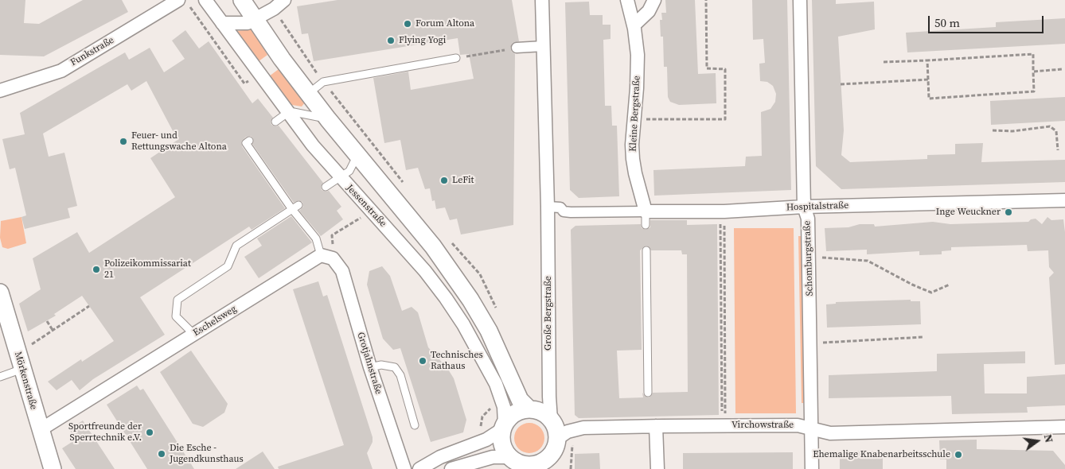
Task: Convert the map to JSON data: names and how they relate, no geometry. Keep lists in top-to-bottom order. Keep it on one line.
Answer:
{"streets":{"street":["Funkstraße","Kleine Bergstraße","Jessenstraße","Hospitalstraße","Schomburgstraße","Große Bergstraße","Eschelsweg","Grotjahnstraße","Mörkenstraße","Virchowstraße"]},"crossings":[["Kleine Bergstraße","Hospitalstraße"],["Jessenstraße","Große Bergstraße"],["Jessenstraße","Virchowstraße"],["Hospitalstraße","Schomburgstraße"],["Hospitalstraße","Große Bergstraße"],["Schomburgstraße","Virchowstraße"],["Große Bergstraße","Virchowstraße"],["Eschelsweg","Grotjahnstraße"],["Eschelsweg","Mörkenstraße"]],"places":["Forum Altona","Flying Yogi","Feuer- und Rettungswache Altona","LeFit","Inge Weuckner","Polizeikommissariat 21","Technisches Rathaus","Sportfreunde der Sperrtechnik e.V.","Die Esche - Jugendkunsthaus","Ehemalige Knabenarbeitsschule"],"scale_bar":"50 m","north":"right"}
